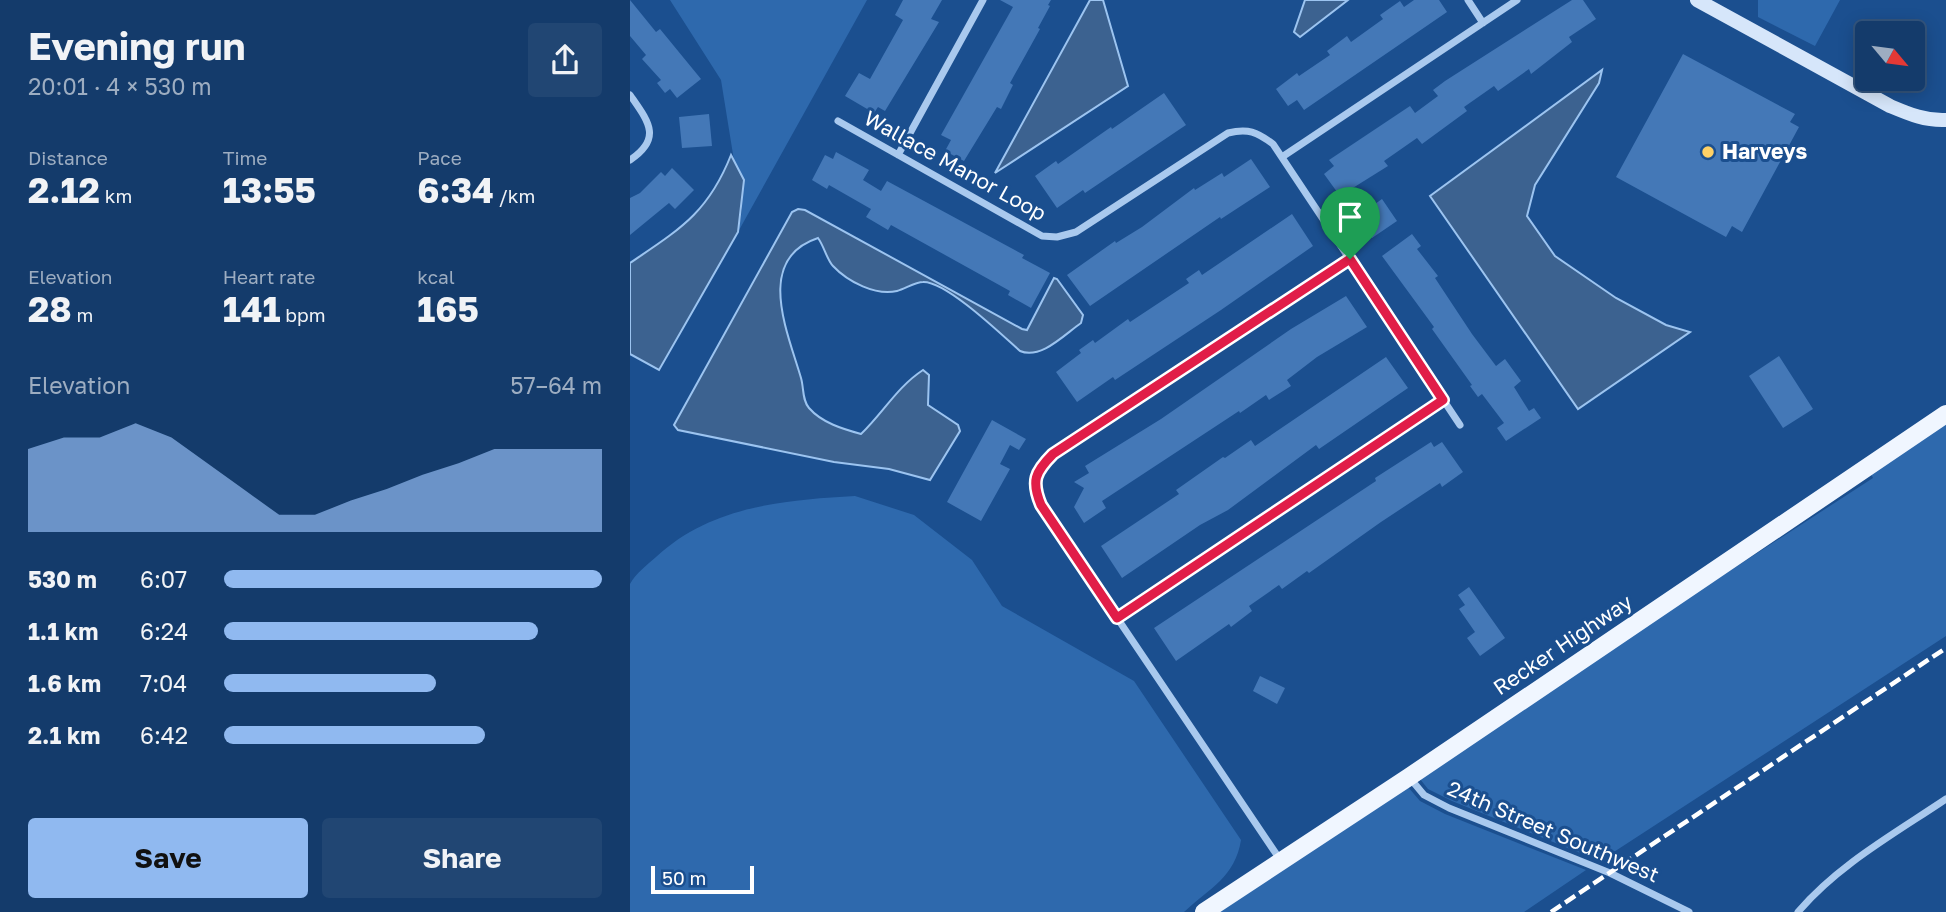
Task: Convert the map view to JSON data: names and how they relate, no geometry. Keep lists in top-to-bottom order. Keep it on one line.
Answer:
{"streets":{"main road":["Recker Highway"],"street":["Wallace Manor Loop","24th Street Southwest"]},"crossings":[["Recker Highway","24th Street Southwest"]],"places":["Harveys"],"scale_bar":"50 m","north":"bottom right","page":{"heading":["Evening run","20:01 · 4 × 530 m"],"stats":[["Distance","2.12 km"],["Time","13:55"],["Pace","6:34 /km"],["Elevation","28 m"],["Heart rate","141 bpm"],["kcal","165"]],"chart":["Elevation","57–64 m"],"list":[{"name":"530 m","note":"6:07"},{"name":"1.1 km","note":"6:24"},{"name":"1.6 km","note":"7:04"},{"name":"2.1 km","note":"6:42"}],"buttons":["Save","Share"],"scale":"50 m"}}
